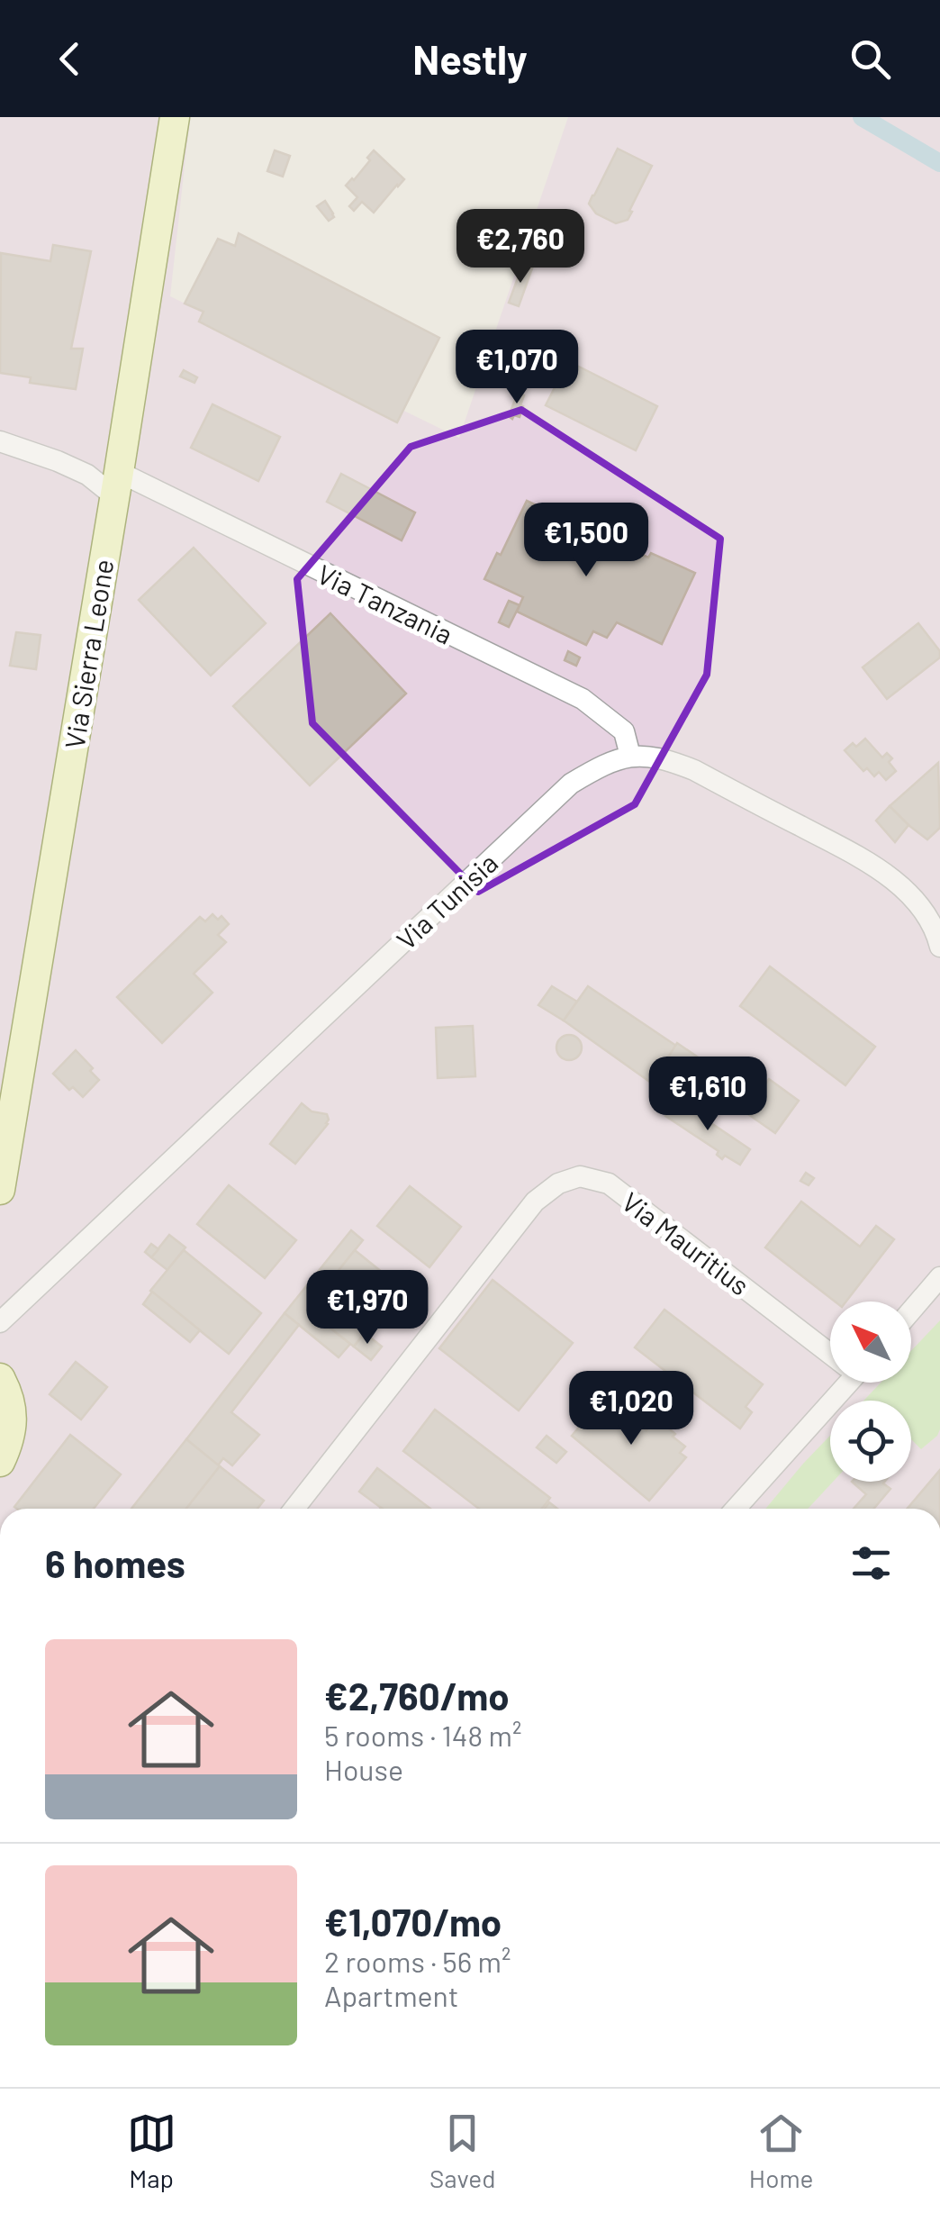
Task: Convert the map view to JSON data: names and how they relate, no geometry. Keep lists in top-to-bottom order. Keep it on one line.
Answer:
{"streets":{"street":["Via Tanzania","Via Sierra Leone","Via Tunisia","Via Mauritius"]},"crossings":[["Via Tanzania","Via Sierra Leone"],["Via Tanzania","Via Tunisia"]],"north":"top left","page":{"header":"Nestly","price":["€2,760","€1,070","€1,500","€1,610","€1,970","€1,020"],"heading":"6 homes","list":[{"name":"€2,760/mo","note":"5 rooms · 148 m² · House"},{"name":"€1,070/mo","note":"2 rooms · 56 m² · Apartment"}],"tabs":["Map","Saved","Home"]}}
